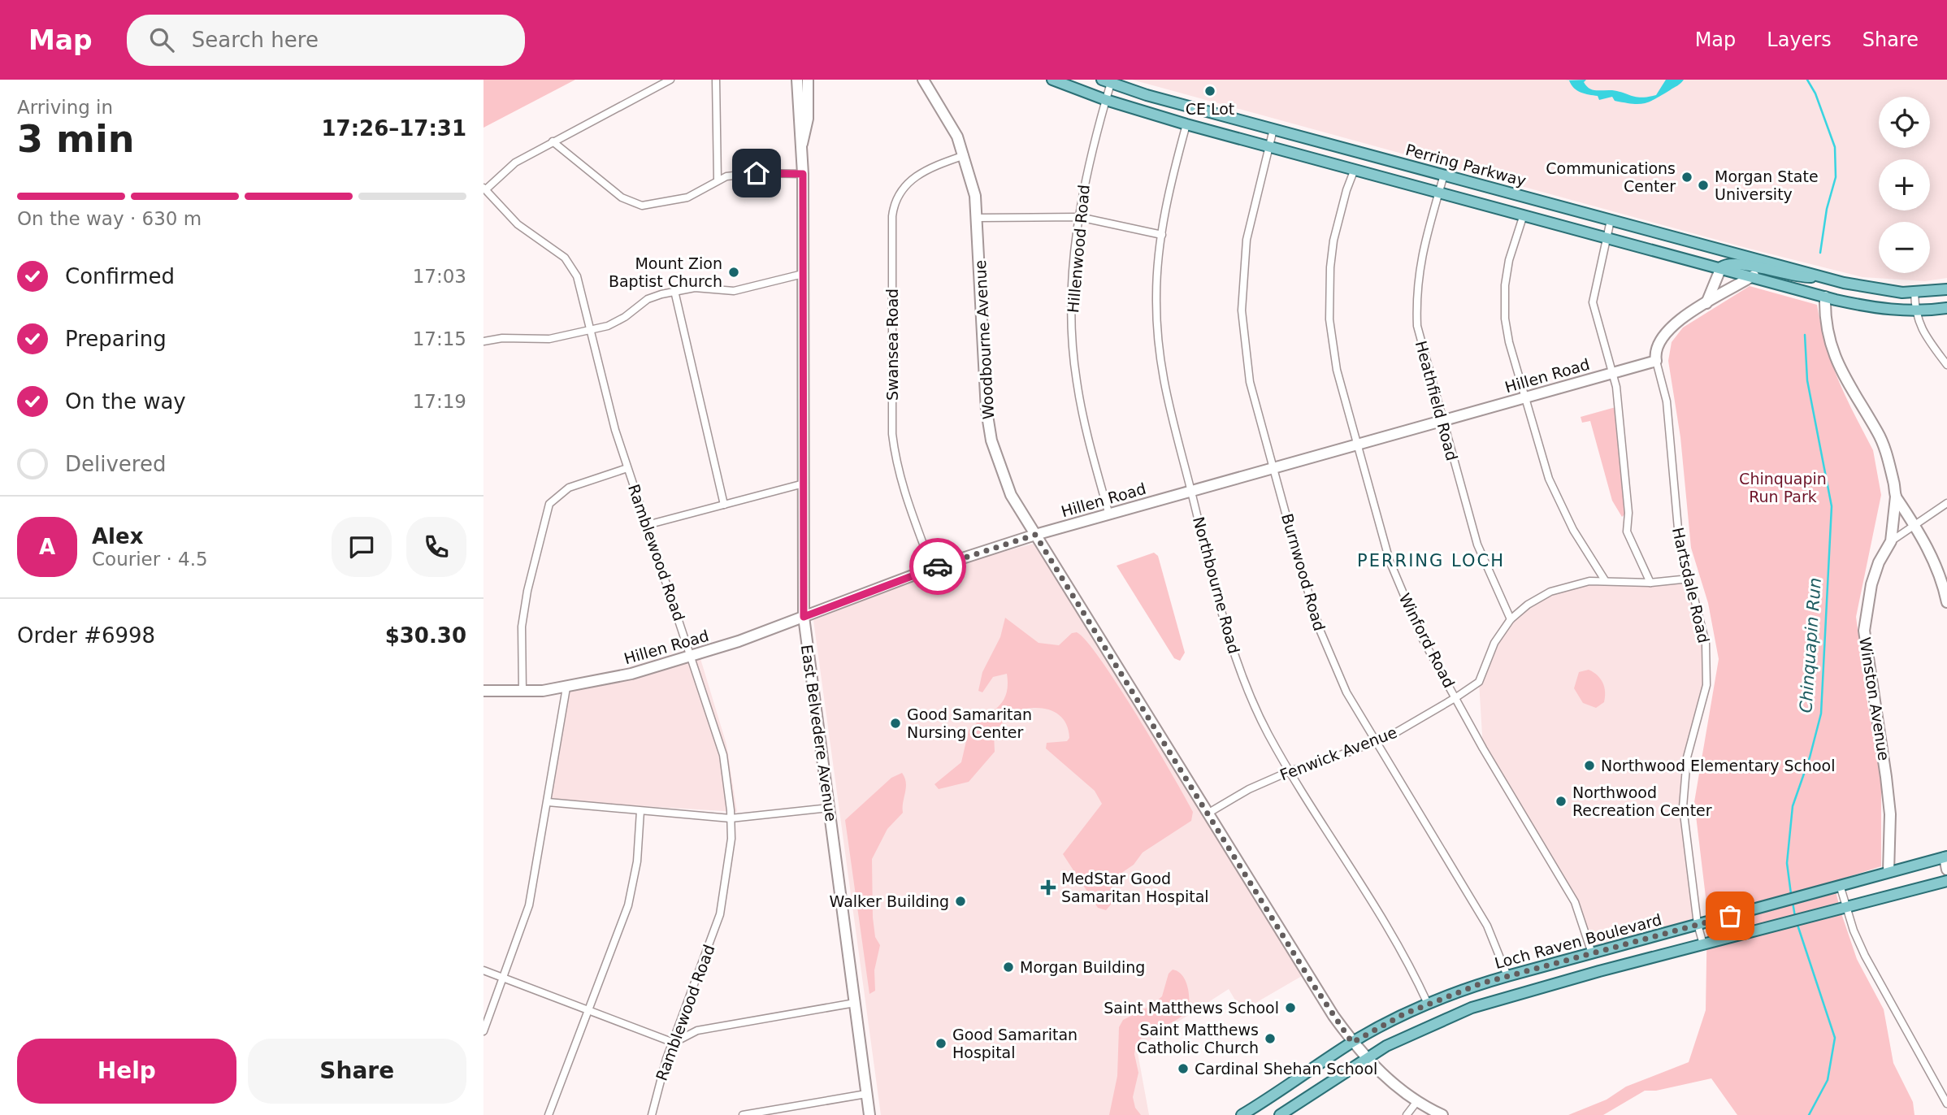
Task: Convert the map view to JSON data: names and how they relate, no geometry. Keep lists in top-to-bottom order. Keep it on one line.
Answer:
{"streets":{"main road":["Perring Parkway","Loch Raven Boulevard"],"street":["Hillenwood Road","Woodbourne Avenue","Swansea Road","Hillen Road","Heathfield Road","Ramblewood Road","Burnwood Road","Northbourne Road","Hartsdale Road","Winford Road","Winston Avenue","East Belvedere Avenue","Fenwick Avenue"]},"crossings":[["Perring Parkway","Hillenwood Road"],["Perring Parkway","Heathfield Road"],["Perring Parkway","Burnwood Road"],["Perring Parkway","Northbourne Road"],["Perring Parkway","Winford Road"],["Hillenwood Road","Hillen Road"],["Woodbourne Avenue","Swansea Road"],["Woodbourne Avenue","Hillen Road"],["Woodbourne Avenue","Fenwick Avenue"],["Woodbourne Avenue","Loch Raven Boulevard"],["Swansea Road","Hillen Road"],["Hillen Road","Heathfield Road"],["Hillen Road","Ramblewood Road"],["Hillen Road","Burnwood Road"],["Hillen Road","Northbourne Road"],["Hillen Road","Hartsdale Road"],["Hillen Road","Winford Road"],["Hillen Road","East Belvedere Avenue"],["Heathfield Road","Fenwick Avenue"],["Burnwood Road","Fenwick Avenue"],["Burnwood Road","Loch Raven Boulevard"],["Northbourne Road","Fenwick Avenue"],["Northbourne Road","Loch Raven Boulevard"],["Hartsdale Road","Fenwick Avenue"],["Hartsdale Road","Loch Raven Boulevard"],["Winford Road","Fenwick Avenue"],["Winford Road","Loch Raven Boulevard"],["Winston Avenue","Loch Raven Boulevard"]],"districts":["PERRING LOCH"],"water":["Chinquapin Run"],"parks":["Chinquapin Run Park"],"places":{"other":["CE Lot","Communications Center","Morgan State University","Mount Zion Baptist Church","Good Samaritan Nursing Center","Northwood Elementary School","Northwood Recreation Center","Walker Building","Morgan Building","Saint Matthews School","Saint Matthews Catholic Church","Good Samaritan Hospital","Cardinal Shehan School"],"health":["MedStar Good Samaritan Hospital"]},"page":{"header":"Map","search":"Search here","nav":["Map","Layers","Share"],"heading":["3 min","Arriving in","17:26–17:31"],"panel":["Alex","Courier · 4.5","Order #6998","$30.30"],"map_buttons":["+","−"],"bar":"On the way · 630 m","list":[["Confirmed","17:03"],["Preparing","17:15"],["On the way","17:19"],"Delivered"],"round":"A","buttons":["Help","Share"]}}
